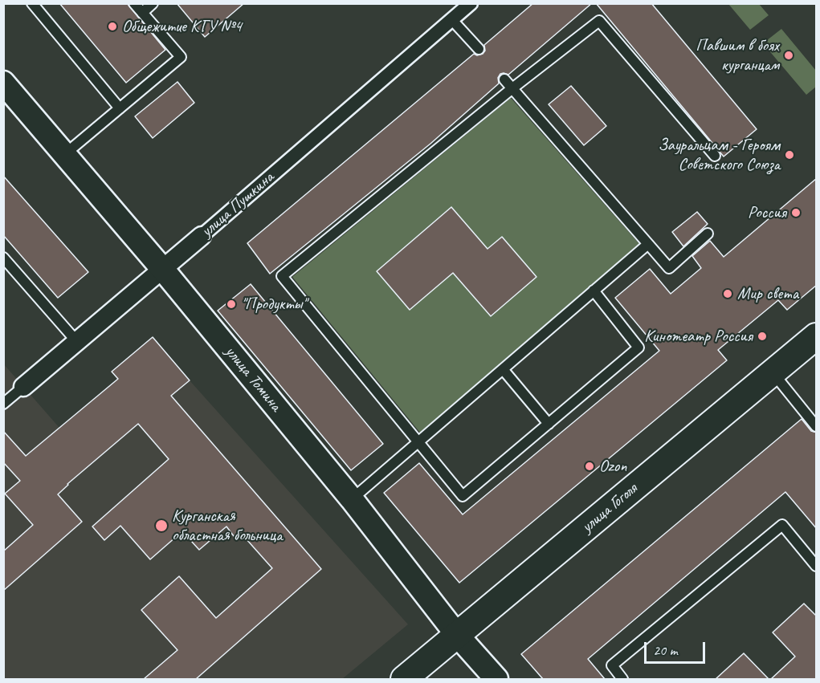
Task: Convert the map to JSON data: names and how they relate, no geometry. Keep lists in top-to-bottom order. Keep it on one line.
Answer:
{"streets":{"main road":["улица Гоголя"],"street":["улица Пушкина","улица Томина"]},"crossings":[["улица Пушкина","улица Томина"],["улица Томина","улица Гоголя"]],"places":["Общежитие КГУ №4","Павшим в боях курганцам","Зауральцам - Героям Советского Союза","Россия","Мир света","\"Продукты\"","Кинотеатр Россия","Ozon","Курганская областная больница"],"scale_bar":"20 m"}
